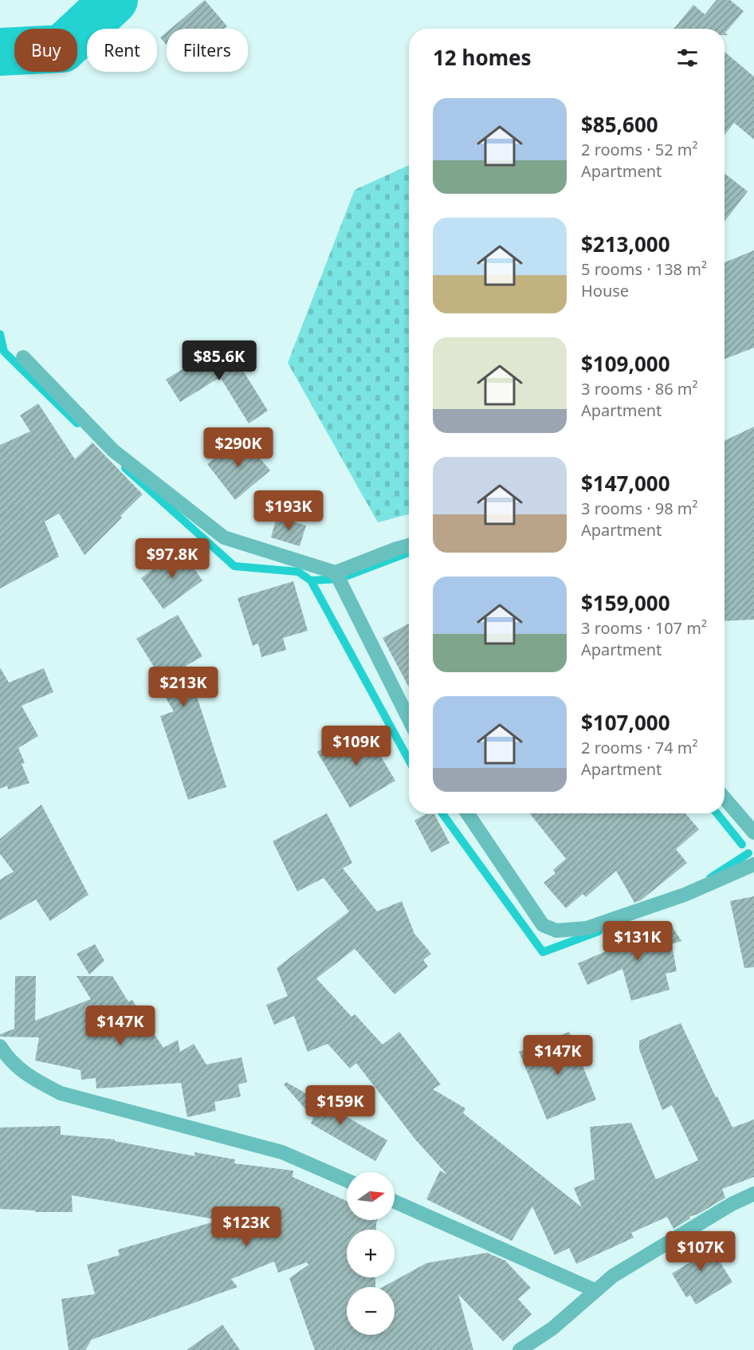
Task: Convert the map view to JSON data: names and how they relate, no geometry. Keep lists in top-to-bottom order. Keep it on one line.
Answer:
{"north":"right","page":{"chip":["Buy","Rent","Filters"],"heading":"12 homes","list":[{"name":"$85,600","note":"2 rooms · 52 m² · Apartment"},{"name":"$213,000","note":"5 rooms · 138 m² · House"},{"name":"$109,000","note":"3 rooms · 86 m² · Apartment"},{"name":"$147,000","note":"3 rooms · 98 m² · Apartment"},{"name":"$159,000","note":"3 rooms · 107 m² · Apartment"},{"name":"$107,000","note":"2 rooms · 74 m² · Apartment"}],"price":["$85.6K","$290K","$193K","$97.8K","$213K","$109K","$131K","$147K","$147K","$159K","$123K","$107K"],"map_buttons":["+","−"]}}
